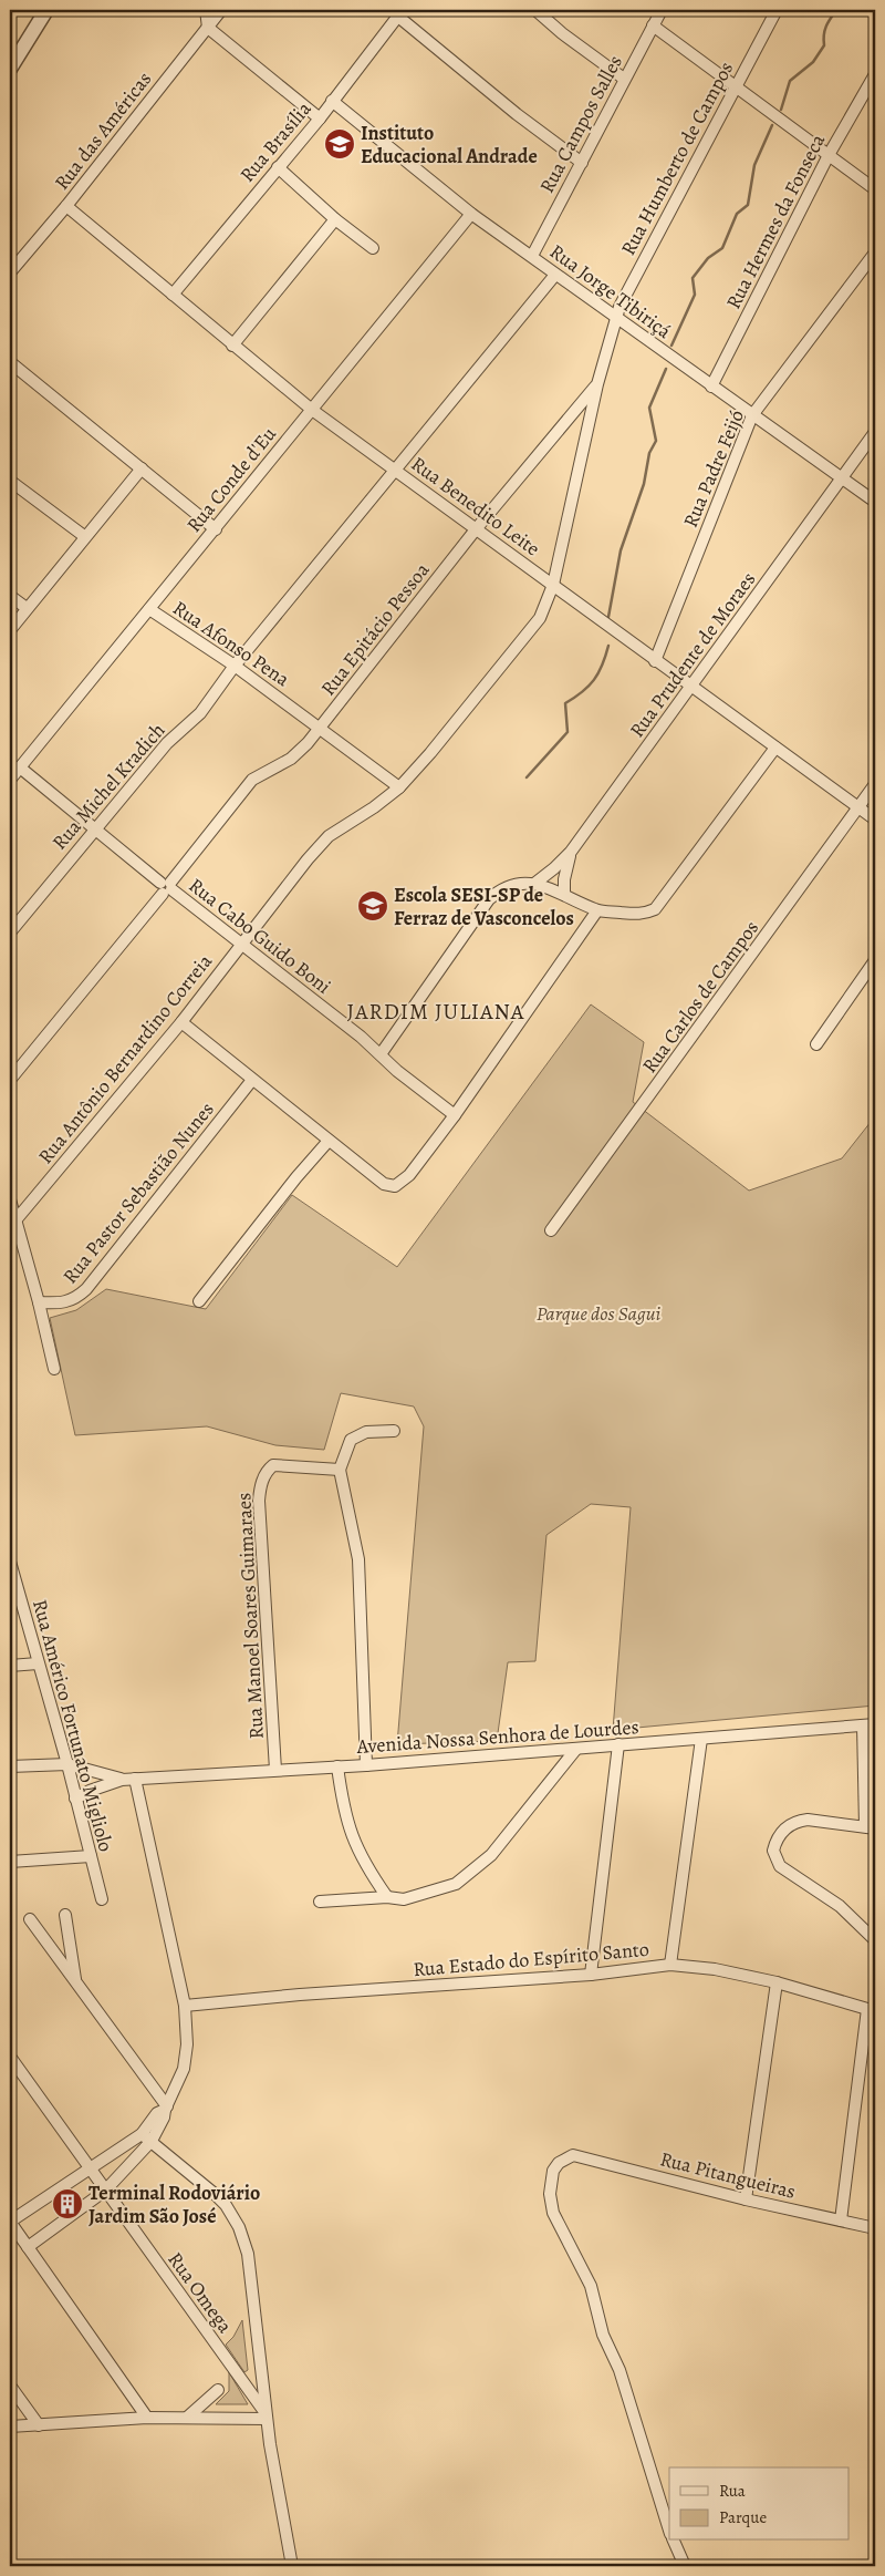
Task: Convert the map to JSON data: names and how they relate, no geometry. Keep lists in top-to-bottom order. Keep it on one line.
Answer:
{"streets":{"street":["Rua Campos Salles","Rua das Américas","Rua Brasília","Rua Humberto de Campos","Rua Hermes da Fonseca","Rua Jorge Tibiriçá","Rua Padre Feijó","Rua Conde d'Eu","Rua Benedito Leite","Rua Epitácio Pessoa","Rua Afonso Pena","Rua Prudente de Moraes","Rua Michel Kradich","Rua Cabo Guido Boni","Rua Carlos de Campos","Rua Antônio Bernardino Correia","Rua Pastor Sebastião Nunes","Rua Manoel Soares Guimaraes","Rua Américo Fortunato Migliolo","Avenida Nossa Senhora de Lourdes","Rua Estado do Espírito Santo","Rua Pitangueiras","Rua Omega"]},"crossings":[["Rua Campos Salles","Rua Jorge Tibiriçá"],["Rua das Américas","Rua Benedito Leite"],["Rua Brasília","Rua Jorge Tibiriçá"],["Rua Brasília","Rua Benedito Leite"],["Rua Humberto de Campos","Rua Jorge Tibiriçá"],["Rua Humberto de Campos","Rua Benedito Leite"],["Rua Humberto de Campos","Rua Epitácio Pessoa"],["Rua Humberto de Campos","Rua Afonso Pena"],["Rua Humberto de Campos","Rua Antônio Bernardino Correia"],["Rua Hermes da Fonseca","Rua Jorge Tibiriçá"],["Rua Jorge Tibiriçá","Rua Padre Feijó"],["Rua Jorge Tibiriçá","Rua Conde d'Eu"],["Rua Jorge Tibiriçá","Rua Prudente de Moraes"],["Rua Jorge Tibiriçá","Rua Michel Kradich"],["Rua Padre Feijó","Rua Benedito Leite"],["Rua Conde d'Eu","Rua Benedito Leite"],["Rua Conde d'Eu","Rua Afonso Pena"],["Rua Conde d'Eu","Rua Cabo Guido Boni"],["Rua Benedito Leite","Rua Epitácio Pessoa"],["Rua Benedito Leite","Rua Prudente de Moraes"],["Rua Benedito Leite","Rua Michel Kradich"],["Rua Benedito Leite","Rua Carlos de Campos"],["Rua Epitácio Pessoa","Rua Afonso Pena"],["Rua Epitácio Pessoa","Rua Cabo Guido Boni"],["Rua Afonso Pena","Rua Michel Kradich"],["Rua Afonso Pena","Rua Antônio Bernardino Correia"],["Rua Michel Kradich","Rua Cabo Guido Boni"],["Rua Cabo Guido Boni","Rua Antônio Bernardino Correia"],["Rua Manoel Soares Guimaraes","Avenida Nossa Senhora de Lourdes"]],"districts":["JARDIM JULIANA"],"parks":["Parque dos Sagui"],"places":{"school or university":["Instituto Educacional Andrade","Escola SESI-SP de Ferraz de Vasconcelos"],"building":["Terminal Rodoviário Jardim São José"]},"legend":["Rua","Parque"]}
